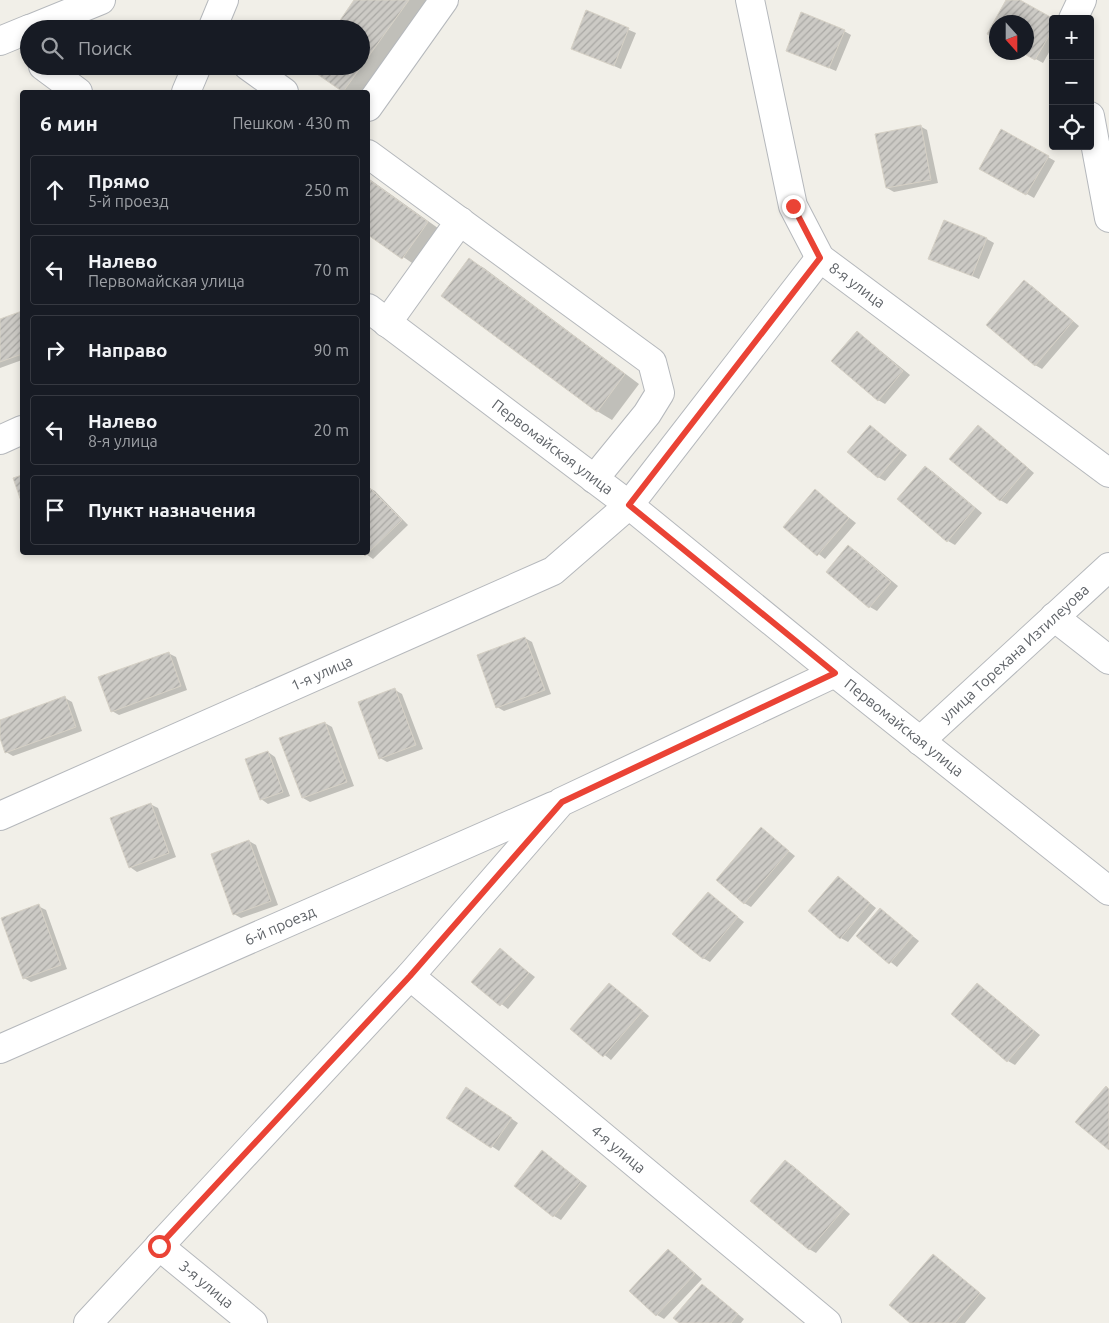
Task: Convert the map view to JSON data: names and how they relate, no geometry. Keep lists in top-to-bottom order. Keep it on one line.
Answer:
{"streets":{"street":["8-я улица","Первомайская улица","улица Торехана Изтилеуова","1-я улица","6-й проезд","4-я улица","3-я улица"]},"crossings":[["8-я улица","1-я улица"],["Первомайская улица","улица Торехана Изтилеуова"],["Первомайская улица","1-я улица"],["Первомайская улица","6-й проезд"]],"north":"bottom","page":{"map_buttons":["+","−"],"search":"Поиск","heading":["6 мин","Пешком · 430 m"],"list":[["Прямо","5-й проезд","250 m"],["Налево","Первомайская улица","70 m"],["Направо","90 m"],["Налево","8-я улица","20 m"],"Пункт назначения"]}}
